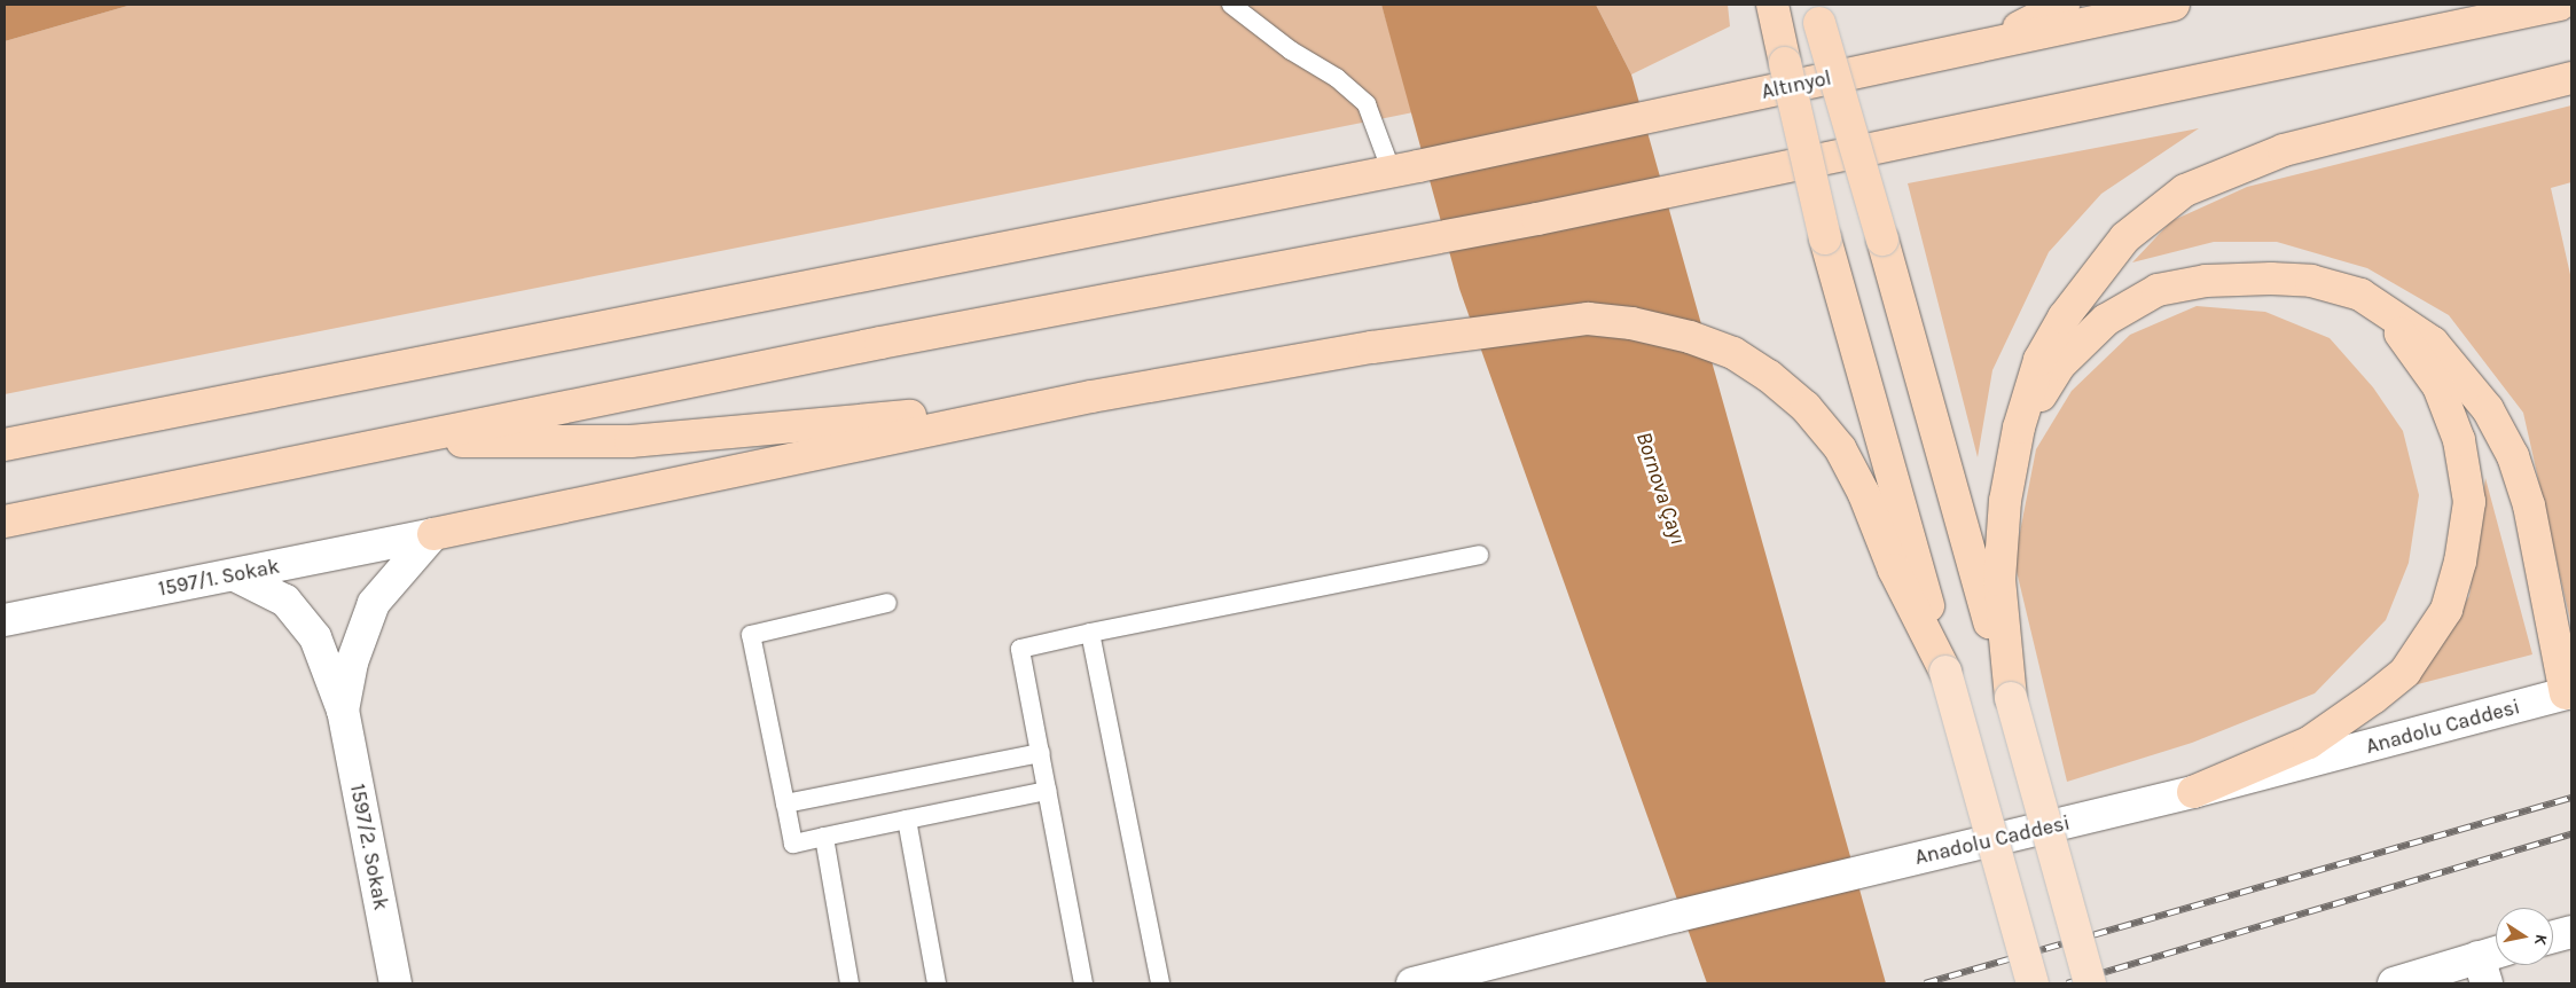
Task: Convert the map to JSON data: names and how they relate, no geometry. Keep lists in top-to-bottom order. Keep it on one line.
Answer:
{"streets":{"highway":["Altınyol"],"main road":["1597/1. Sokak","Anadolu Caddesi","1597/2. Sokak"]},"water":["Bornova Çayı"],"north":"right"}
